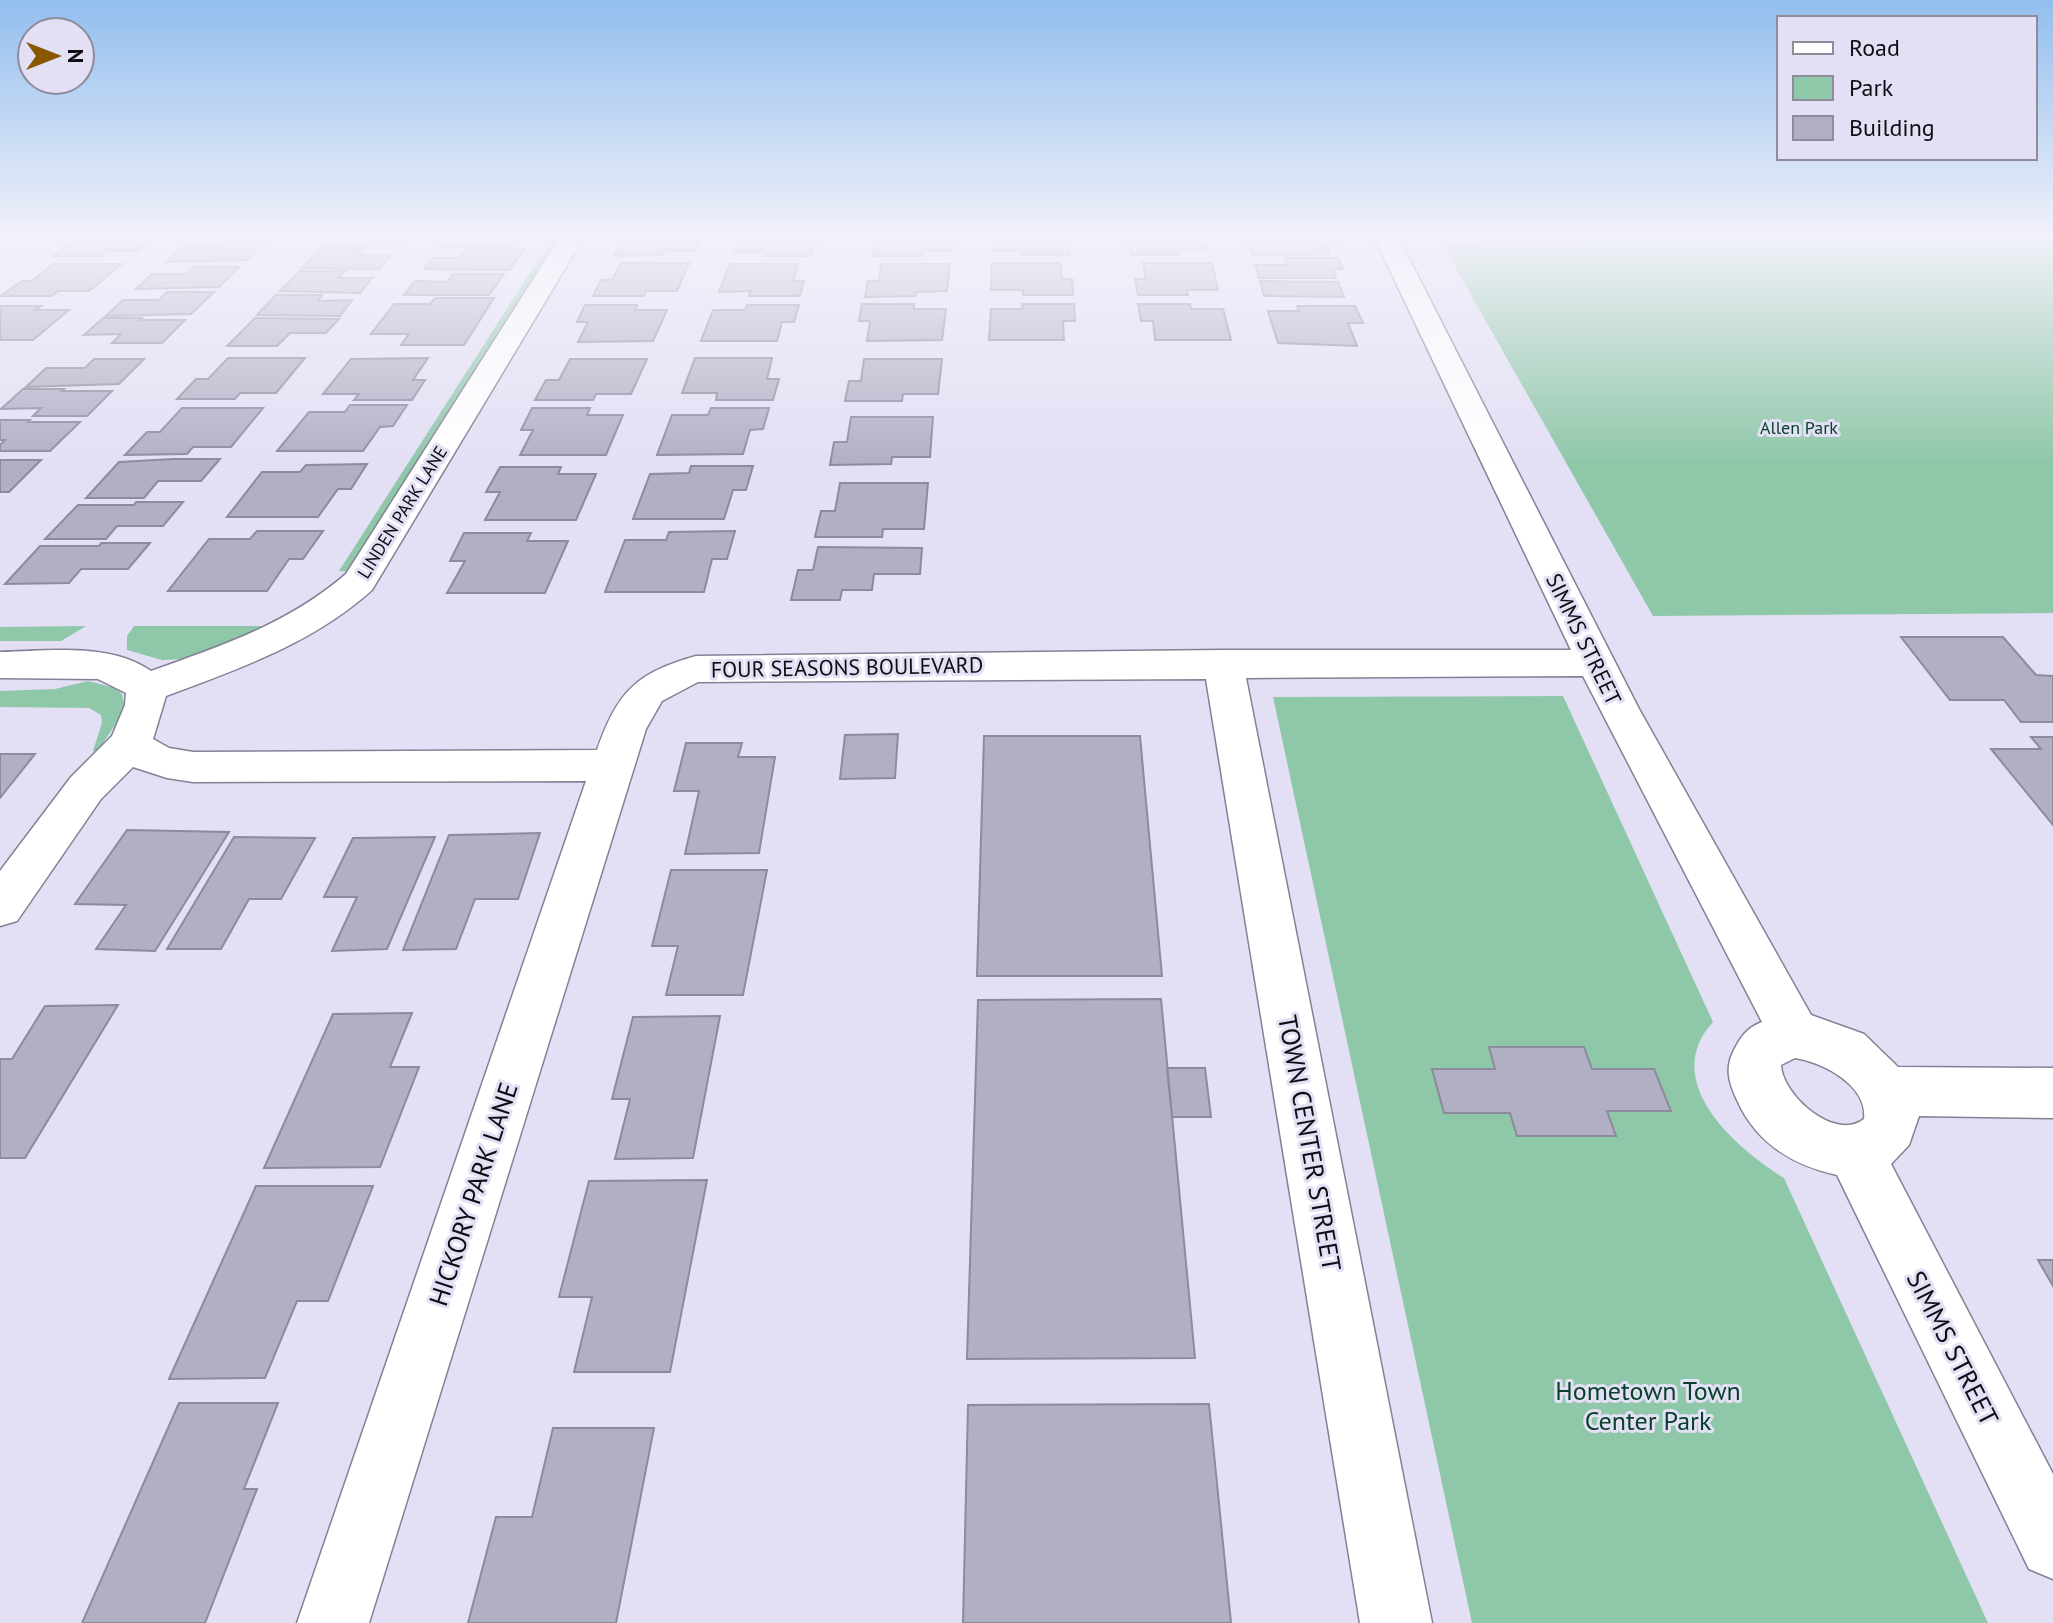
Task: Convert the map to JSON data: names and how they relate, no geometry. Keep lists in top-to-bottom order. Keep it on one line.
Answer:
{"streets":{"street":["LINDEN PARK LANE","SIMMS STREET","FOUR SEASONS BOULEVARD","TOWN CENTER STREET","HICKORY PARK LANE"]},"crossings":[["SIMMS STREET","FOUR SEASONS BOULEVARD"],["FOUR SEASONS BOULEVARD","TOWN CENTER STREET"],["FOUR SEASONS BOULEVARD","HICKORY PARK LANE"]],"parks":["Allen Park","Hometown Town Center Park"],"legend":["Road","Park","Building"],"north":"right"}
